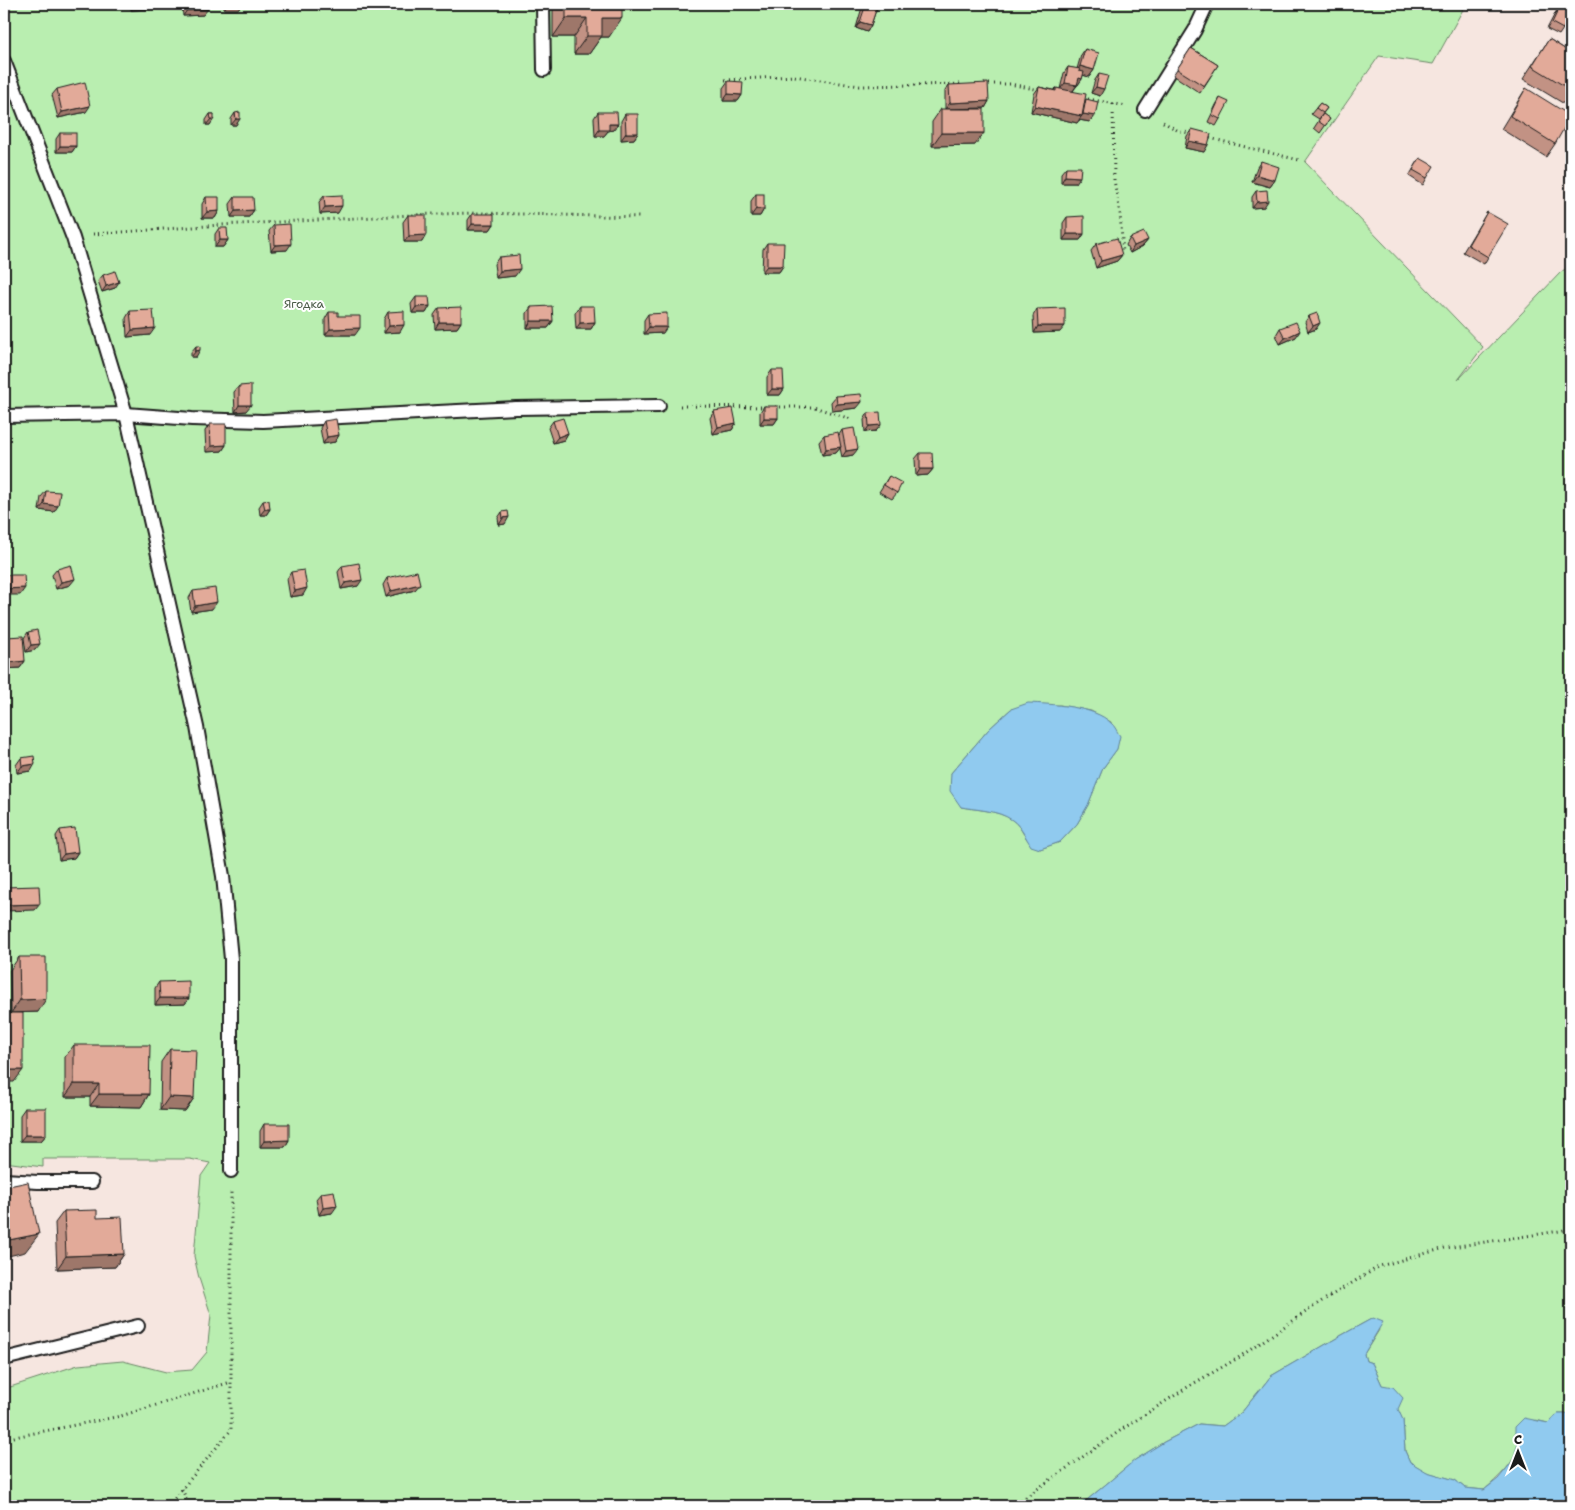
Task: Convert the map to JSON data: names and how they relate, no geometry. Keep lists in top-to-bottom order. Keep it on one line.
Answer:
{"parks":["Ягодка"],"north":"top"}
